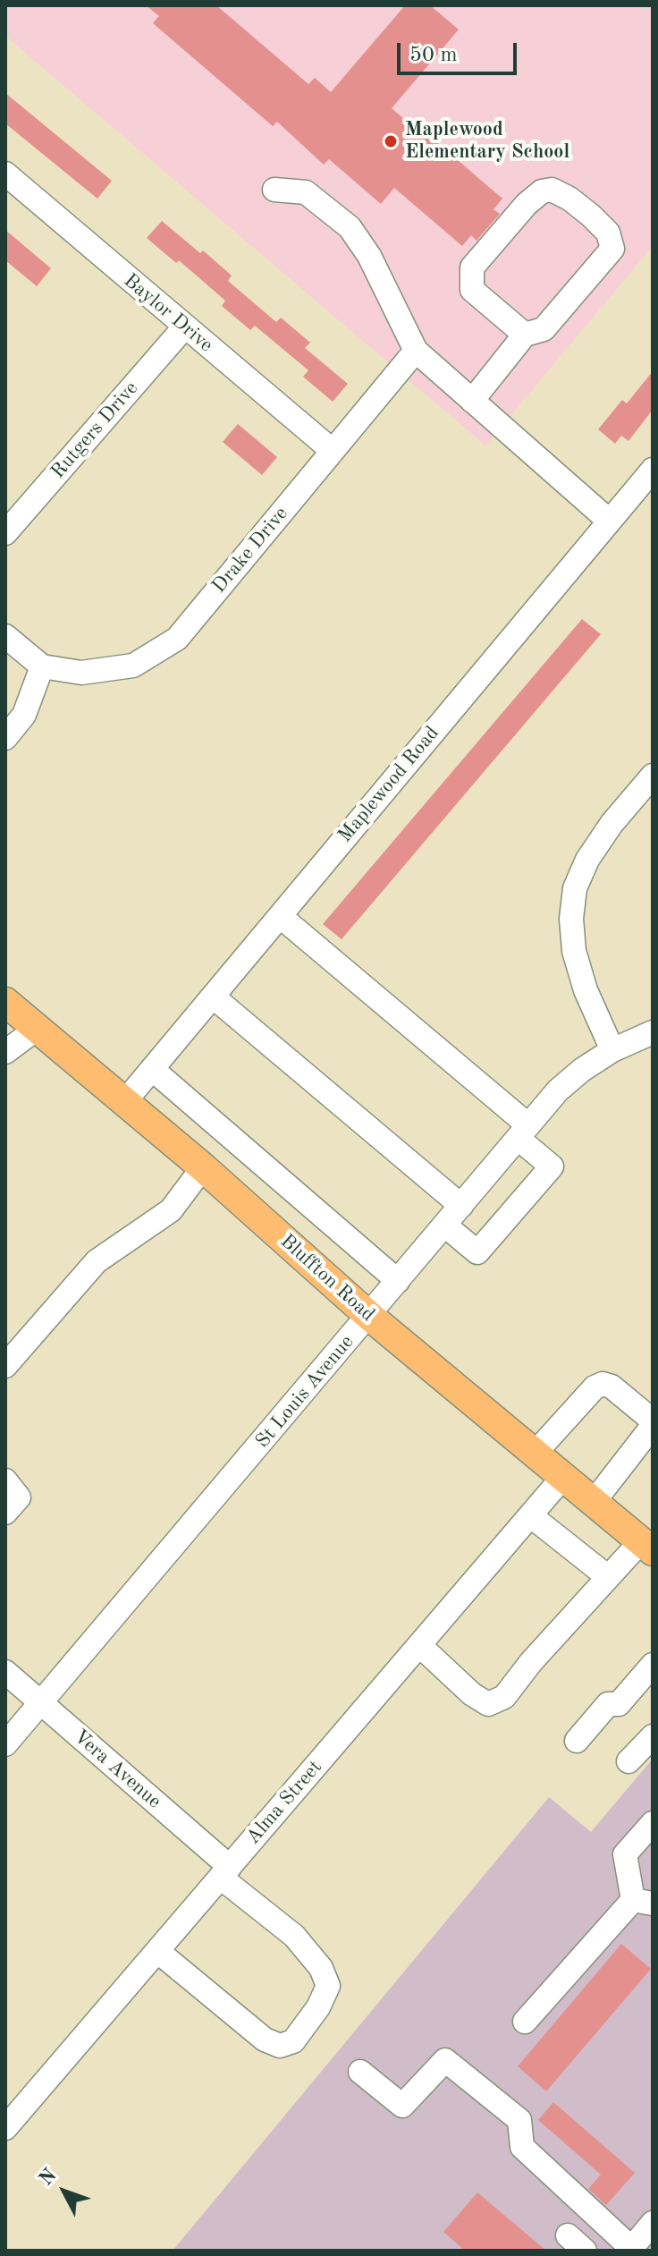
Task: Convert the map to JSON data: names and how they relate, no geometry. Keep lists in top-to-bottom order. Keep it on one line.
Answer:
{"streets":{"main road":["Bluffton Road"],"street":["Baylor Drive","Rutgers Drive","Drake Drive","Maplewood Road","St Louis Avenue","Vera Avenue","Alma Street"]},"crossings":[["Baylor Drive","Rutgers Drive"],["Baylor Drive","Drake Drive"],["Maplewood Road","Bluffton Road"],["Bluffton Road","St Louis Avenue"],["Bluffton Road","Alma Street"],["St Louis Avenue","Vera Avenue"],["Vera Avenue","Alma Street"]],"places":["Maplewood Elementary School"],"scale_bar":"50 m","north":"top left"}
